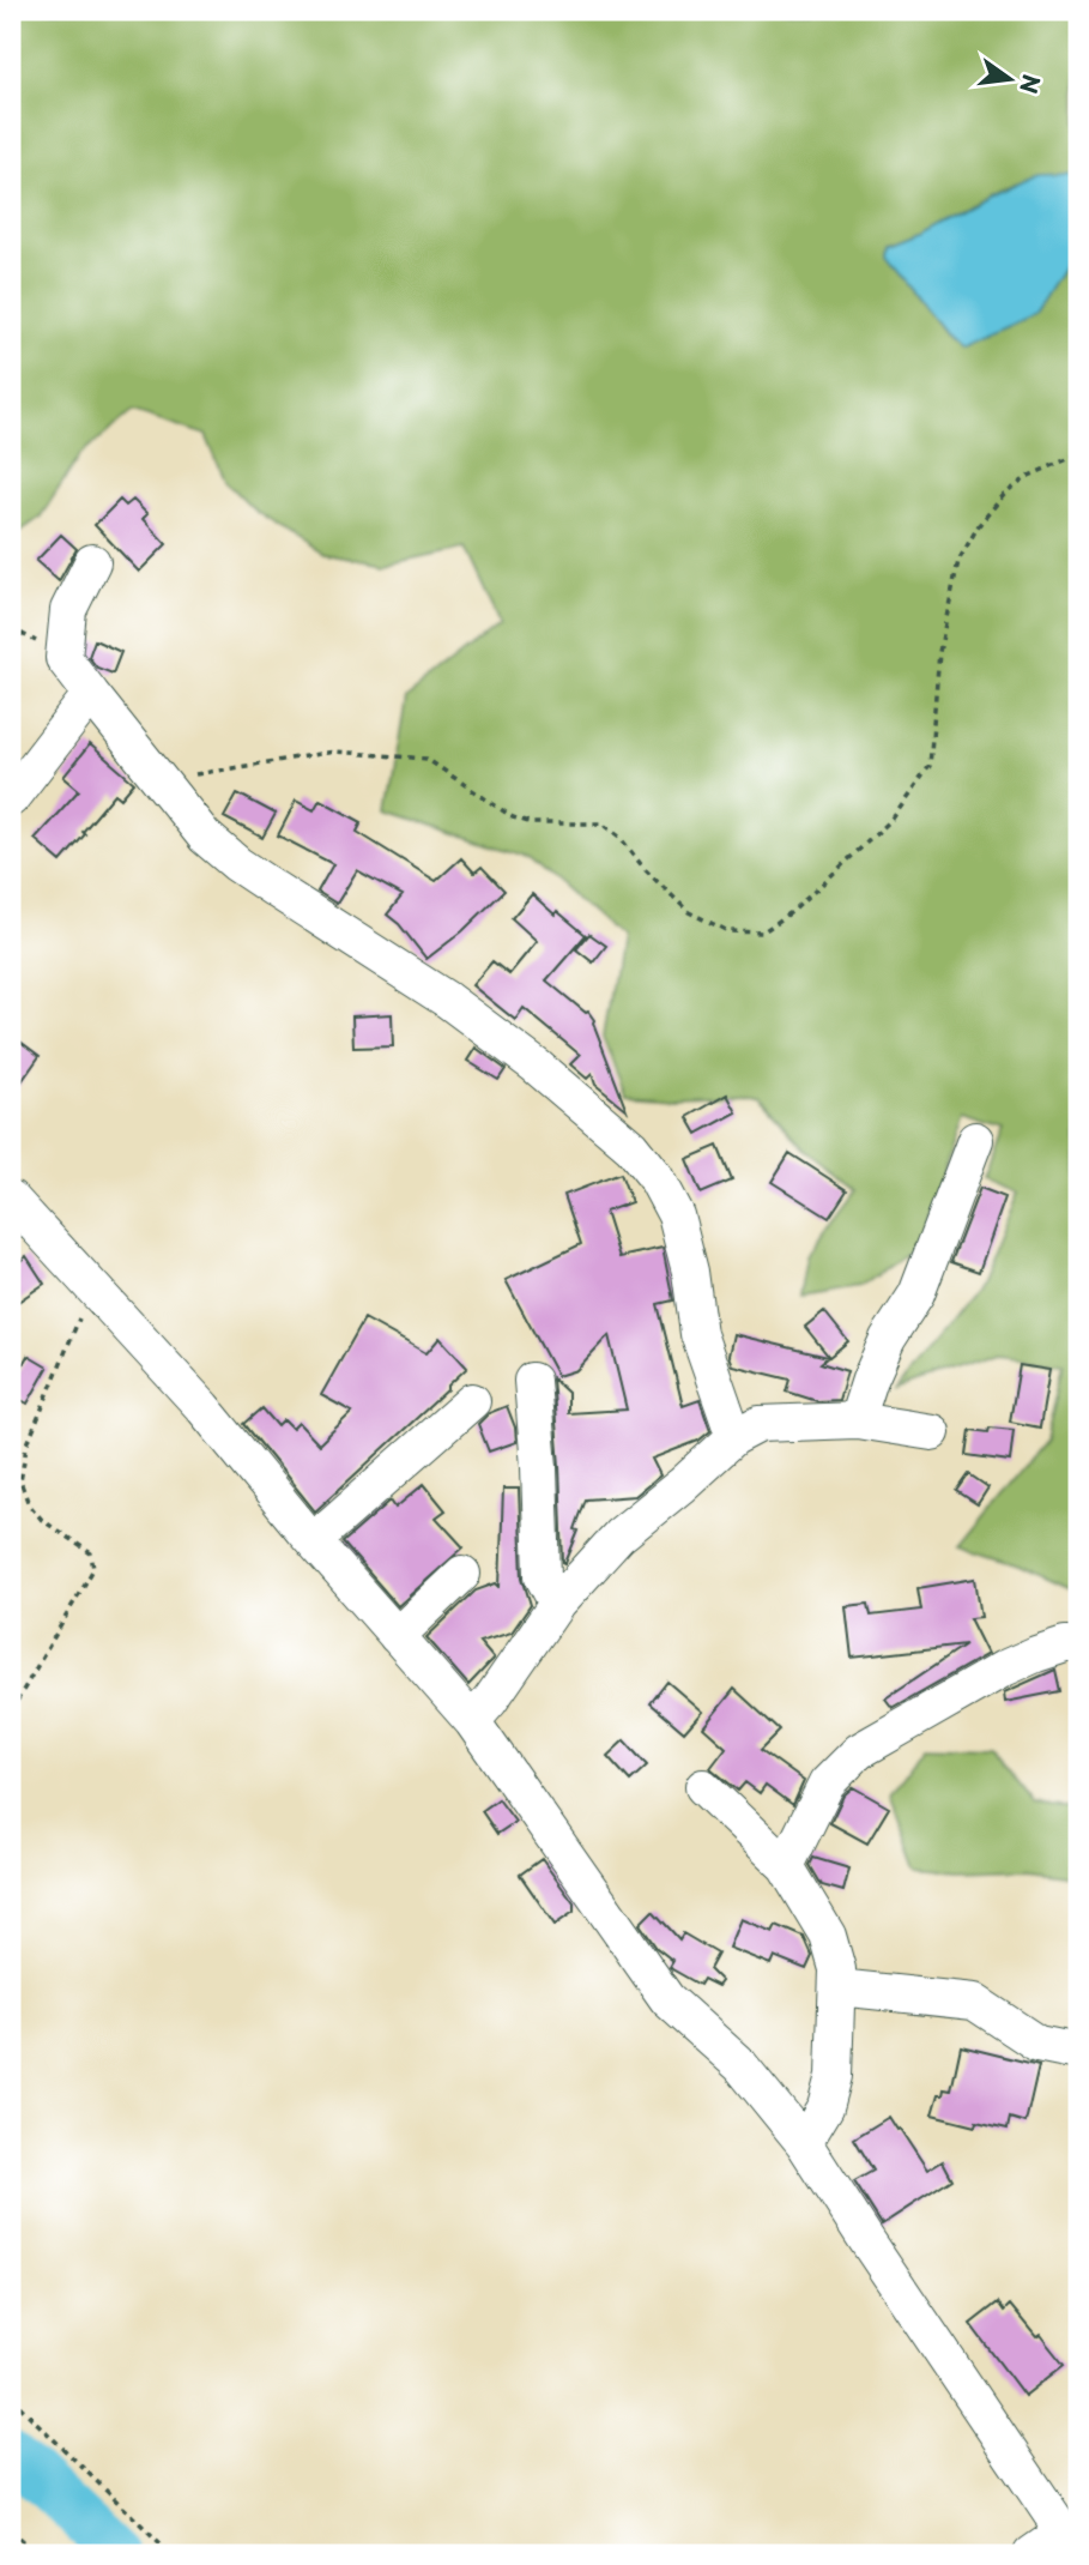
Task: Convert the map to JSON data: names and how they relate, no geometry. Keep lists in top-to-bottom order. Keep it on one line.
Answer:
{"north":"right"}
